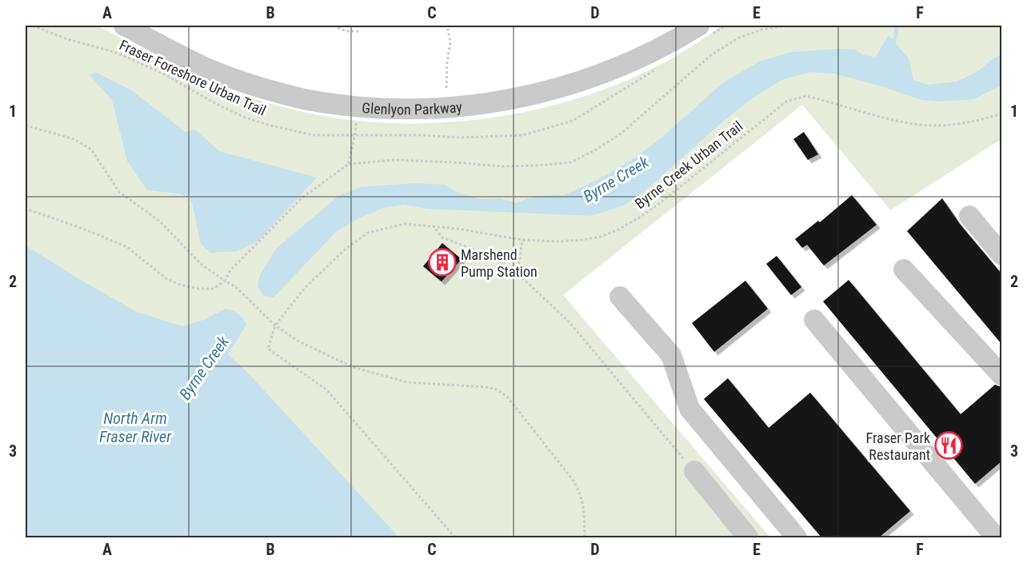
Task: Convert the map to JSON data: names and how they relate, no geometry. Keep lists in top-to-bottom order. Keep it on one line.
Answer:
{"streets":{"street":["Glenlyon Parkway"],"path":["Fraser Foreshore Urban Trail","Byrne Creek Urban Trail"]},"water":["Byrne Creek","North Arm Fraser River"],"places":{"building":["Marshend Pump Station"],"restaurant":["Fraser Park Restaurant"]},"grid":{"columns":["A","B","C","D","E","F"],"rows":["1","2","3"]}}
